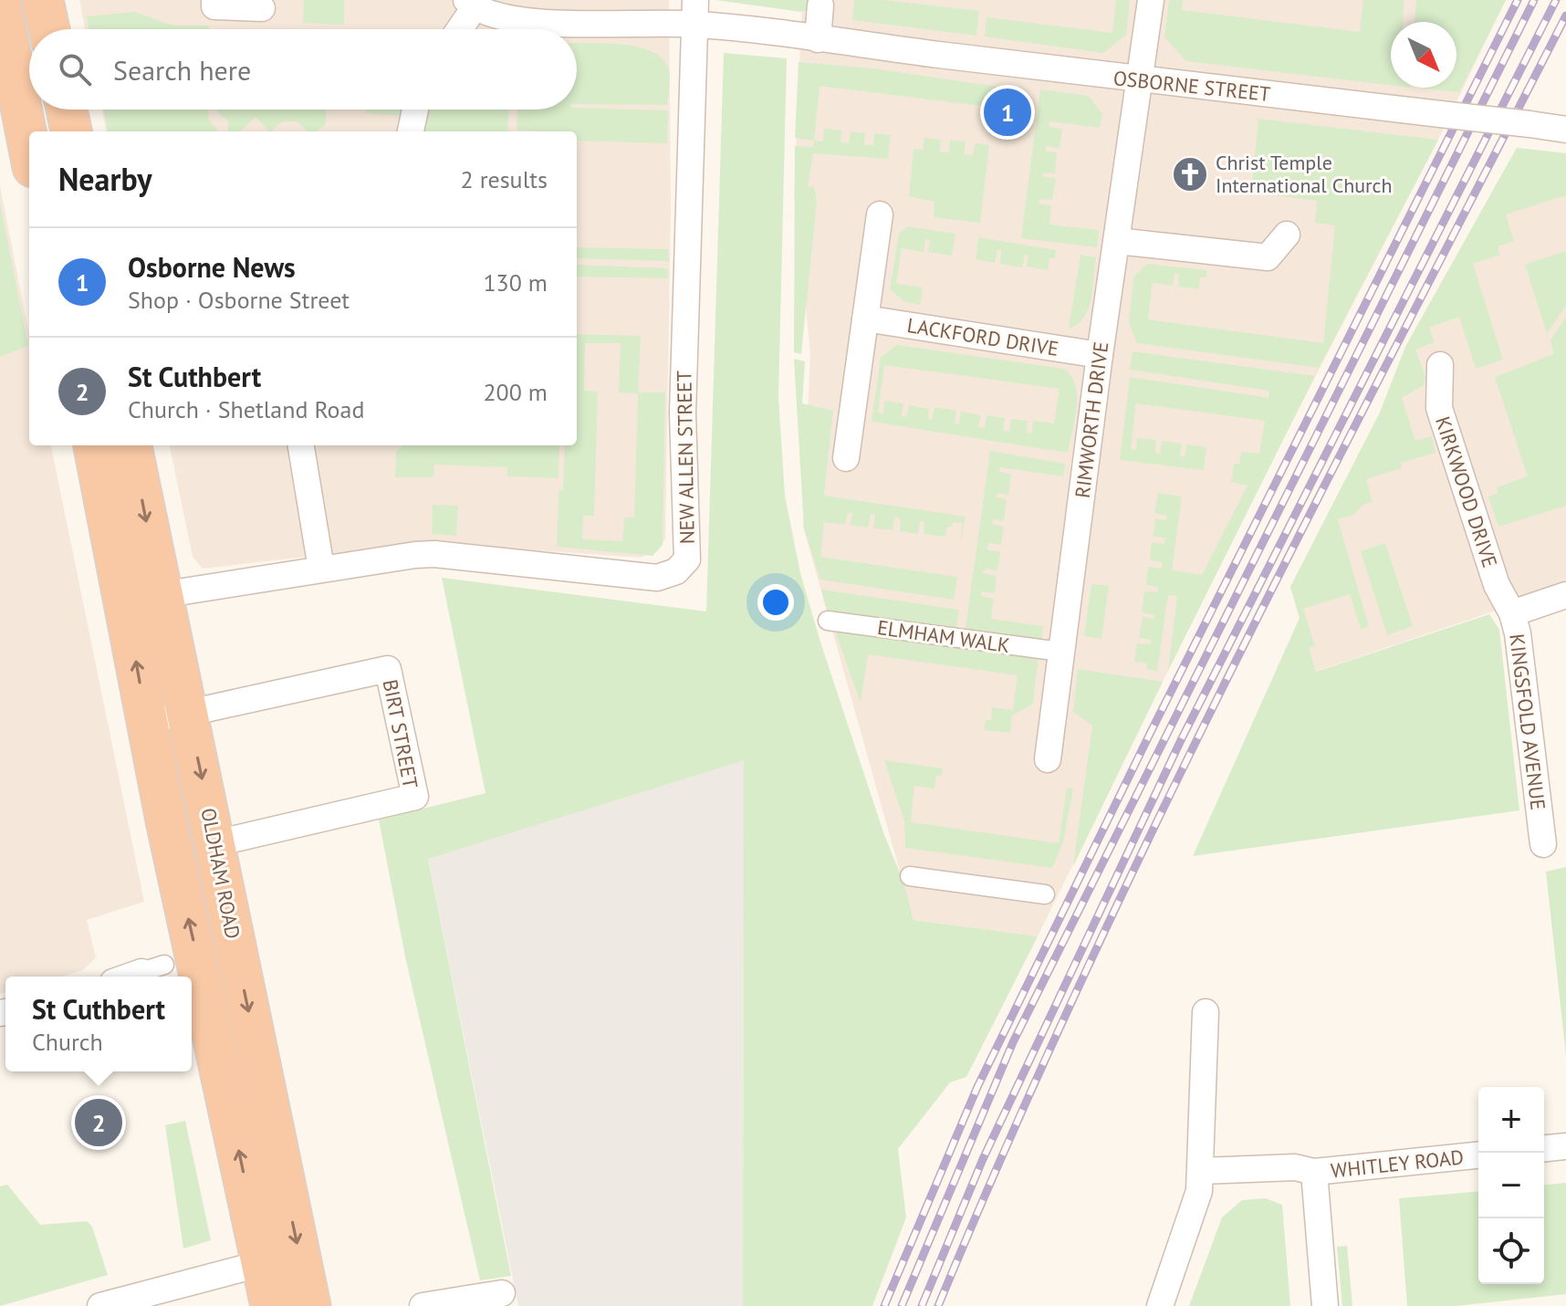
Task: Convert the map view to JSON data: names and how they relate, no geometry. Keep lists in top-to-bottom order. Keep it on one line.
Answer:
{"streets":{"highway":["OLDHAM ROAD"],"street":["OSBORNE STREET","LACKFORD DRIVE","RIMWORTH DRIVE","NEW ALLEN STREET","KIRKWOOD DRIVE","ELMHAM WALK","KINGSFOLD AVENUE","BIRT STREET","WHITLEY ROAD"]},"crossings":[["OSBORNE STREET","RIMWORTH DRIVE"],["OSBORNE STREET","NEW ALLEN STREET"],["LACKFORD DRIVE","RIMWORTH DRIVE"],["RIMWORTH DRIVE","ELMHAM WALK"],["NEW ALLEN STREET","OLDHAM ROAD"],["KIRKWOOD DRIVE","KINGSFOLD AVENUE"],["BIRT STREET","OLDHAM ROAD"]],"places":{"church":["Christ Temple International Church"]},"north":"bottom right","page":{"search":"Search here","pins":["1","2"],"heading":["Nearby","2 results"],"list":[{"mark":"1","name":"Osborne News","note":"Shop · Osborne Street","value":"130 m"},{"mark":"2","name":"St Cuthbert","note":"Church · Shetland Road","value":"200 m"}],"popup":["St Cuthbert","Church"],"map_buttons":["+","−"]}}
